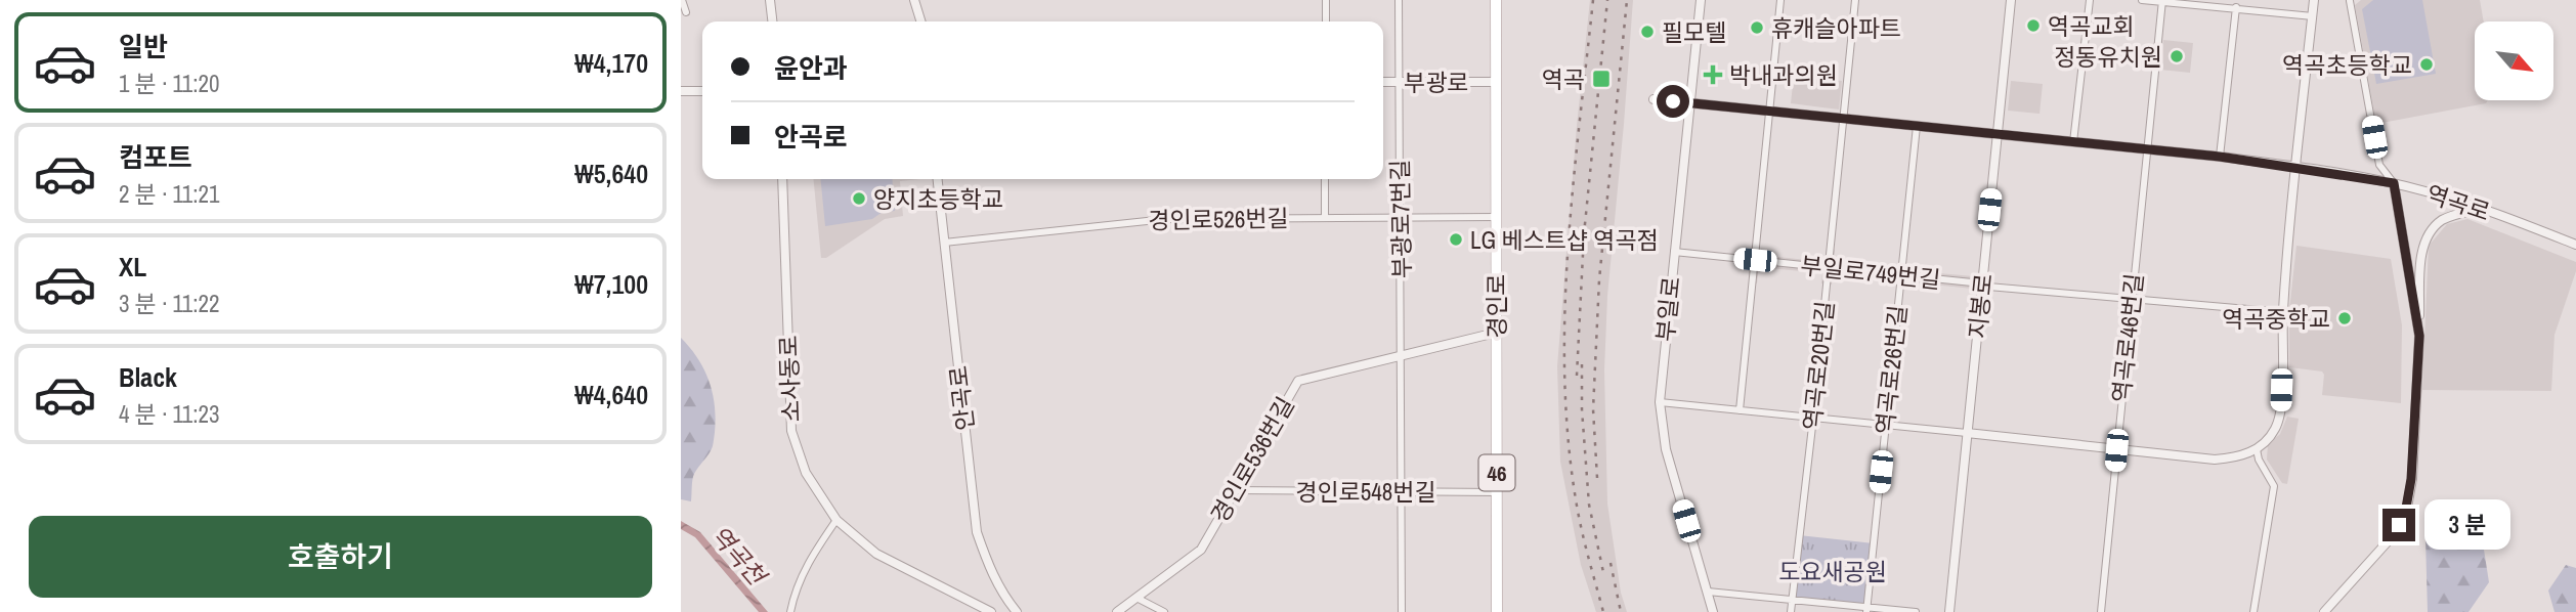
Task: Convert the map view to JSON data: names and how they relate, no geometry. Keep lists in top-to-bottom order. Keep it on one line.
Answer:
{"streets":{"main road":["경인로","46"],"street":["부광로","역곡로","경인로526번길","부광로7번길","부일로749번길","지봉로","부일로","역곡로46번길","역곡로20번길","역곡로26번길","소사동로","안곡로","경인로536번길","경인로548번길"]},"crossings":[["부광로","부광로7번길"],["부광로","경인로"],["역곡로","지봉로"],["역곡로","부일로"],["역곡로","역곡로46번길"],["역곡로","역곡로20번길"],["역곡로","역곡로26번길"],["경인로526번길","부광로7번길"],["경인로526번길","경인로"],["경인로526번길","안곡로"],["부광로7번길","경인로536번길"],["부광로7번길","경인로548번길"],["부일로749번길","지봉로"],["부일로749번길","부일로"],["부일로749번길","역곡로46번길"],["부일로749번길","역곡로20번길"],["부일로749번길","역곡로26번길"],["경인로","경인로536번길"],["경인로","경인로548번길"],["경인로536번길","경인로548번길"]],"water":["역곡천"],"parks":["도요새공원"],"places":{"other":["역곡교회","휴캐슬아파트","필모텔","정동유치원","역곡초등학교","양지초등학교","LG 베스트샵 역곡점","역곡중학교"],"health":["박내과의원"],"transit":["역곡"]},"north":"bottom right","page":{"list":[{"name":"일반","note":"1 분 · 11:20","value":"₩4,170"},{"name":"컴포트","note":"2 분 · 11:21","value":"₩5,640"},{"name":"XL","note":"3 분 · 11:22","value":"₩7,100"},{"name":"Black","note":"4 분 · 11:23","value":"₩4,640"}],"banner":["윤안과","안곡로"],"bubble":"3 분","buttons":"호출하기"}}
